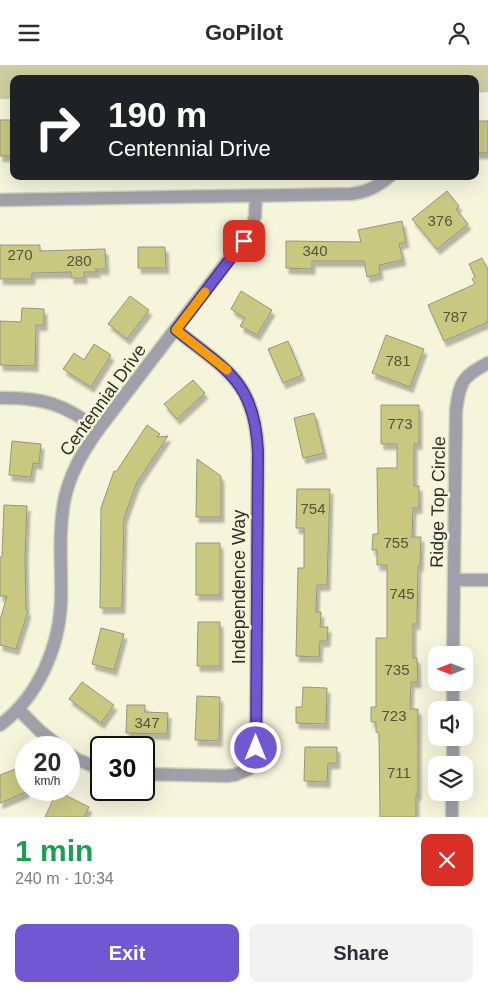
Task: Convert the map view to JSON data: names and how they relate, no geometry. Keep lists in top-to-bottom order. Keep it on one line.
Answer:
{"streets":{"street":["Centennial Drive","Ridge Top Circle","Independence Way"]},"crossings":[["Centennial Drive","Independence Way"]],"house_numbers":["376","340","270","280","787","781","773","754","755","745","735","723","347","711"],"north":"left","page":{"header":"GoPilot","turn":["190 m","Centennial Drive"],"speed":"20 km/h","limit":"30","heading":["1 min","240 m · 10:34"],"buttons":["Exit","Share"]}}
